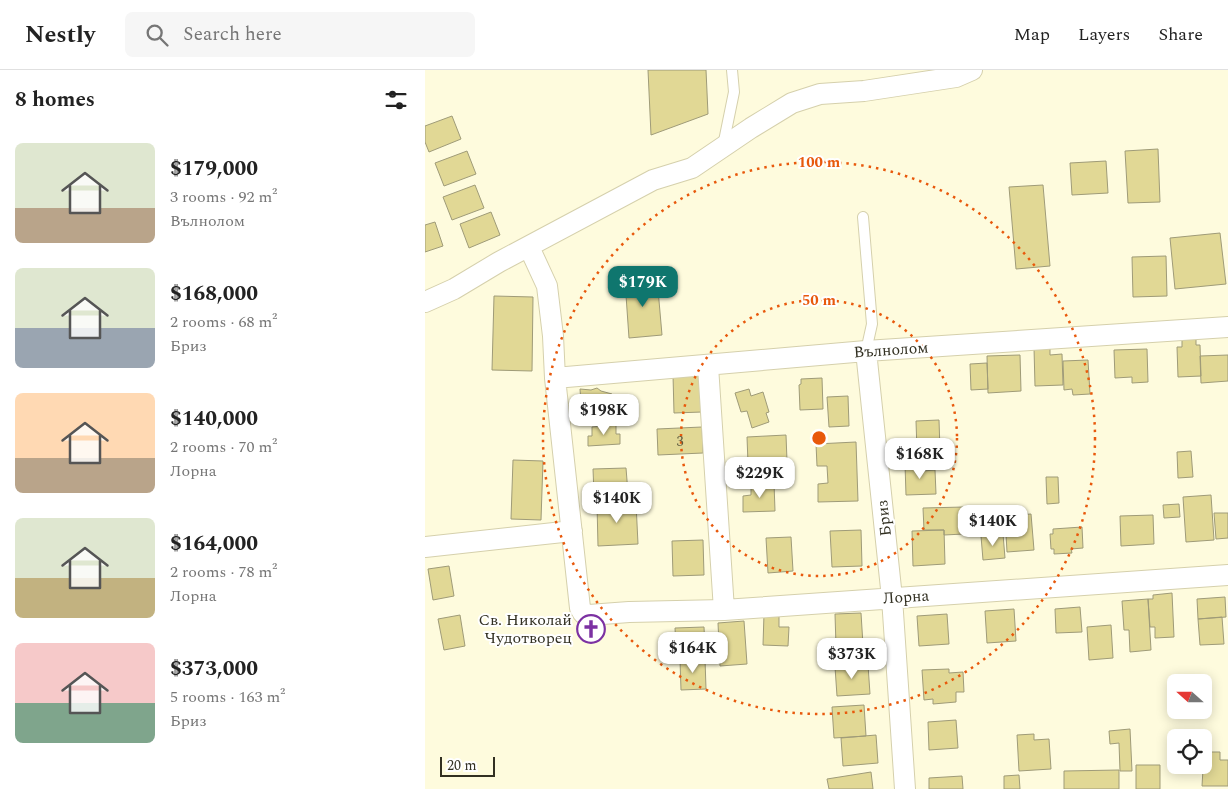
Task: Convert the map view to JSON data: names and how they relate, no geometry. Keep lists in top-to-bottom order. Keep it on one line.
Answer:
{"streets":{"street":["Вълнолом","Бриз","Лорна"]},"crossings":[["Вълнолом","Бриз"],["Бриз","Лорна"]],"places":{"church":["Св. Николай Чудотворец"]},"house_numbers":["3"],"scale_bar":"20 m","north":"left","page":{"header":"Nestly","search":"Search here","nav":["Map","Layers","Share"],"heading":"8 homes","list":[{"name":"$179,000","note":"3 rooms · 92 m² · Вълнолом"},{"name":"$168,000","note":"2 rooms · 68 m² · Бриз"},{"name":"$140,000","note":"2 rooms · 70 m² · Лорна"},{"name":"$164,000","note":"2 rooms · 78 m² · Лорна"},{"name":"$373,000","note":"5 rooms · 163 m² · Бриз"}],"price":["$179K","$198K","$168K","$229K","$140K","$140K","$164K","$373K"],"scale":"20 m"},"rings":["100 m","50 m"]}
